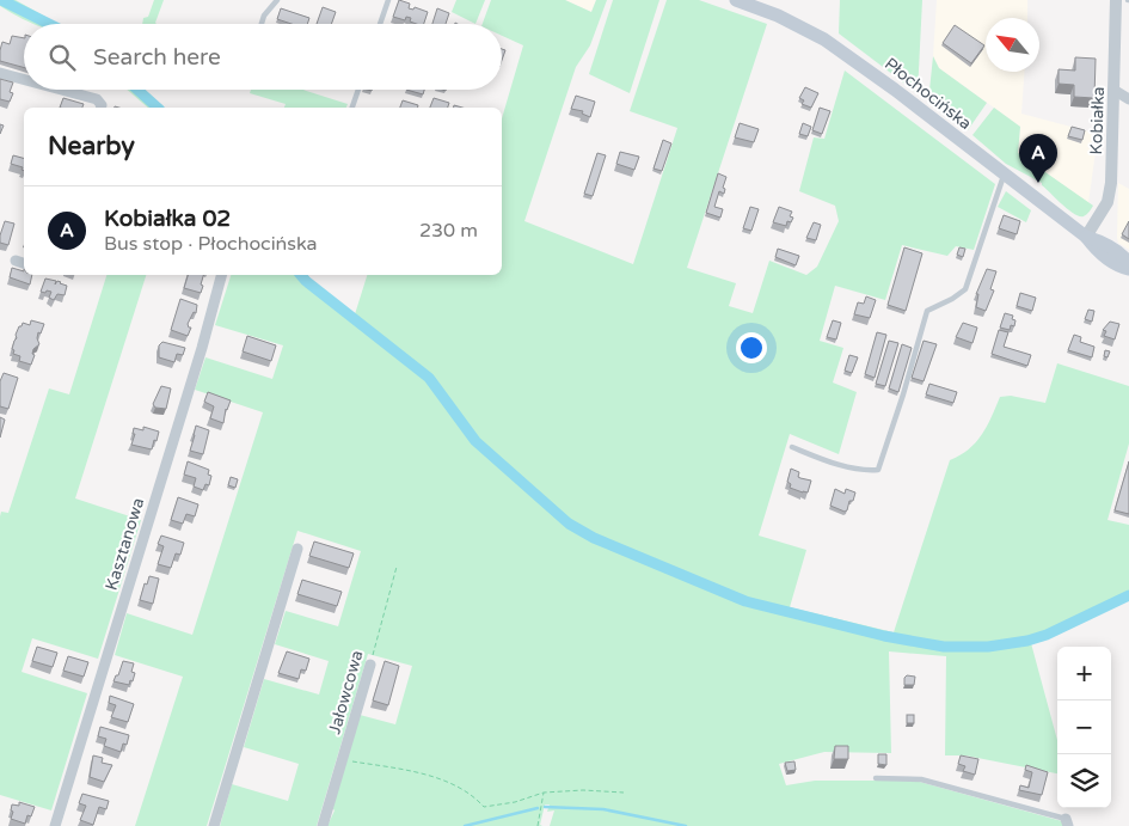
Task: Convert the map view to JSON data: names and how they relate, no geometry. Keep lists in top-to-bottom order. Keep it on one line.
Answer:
{"streets":{"main road":["Płochocińska"],"street":["Kobiałka","Kasztanowa","Jałowcowa"]},"crossings":[["Płochocińska","Kobiałka"]],"north":"top left","page":{"search":"Search here","heading":"Nearby","pins":"A","list":[{"mark":"A","name":"Kobiałka 02","note":"Bus stop · Płochocińska","value":"230 m"}],"map_buttons":["+","−"]}}
